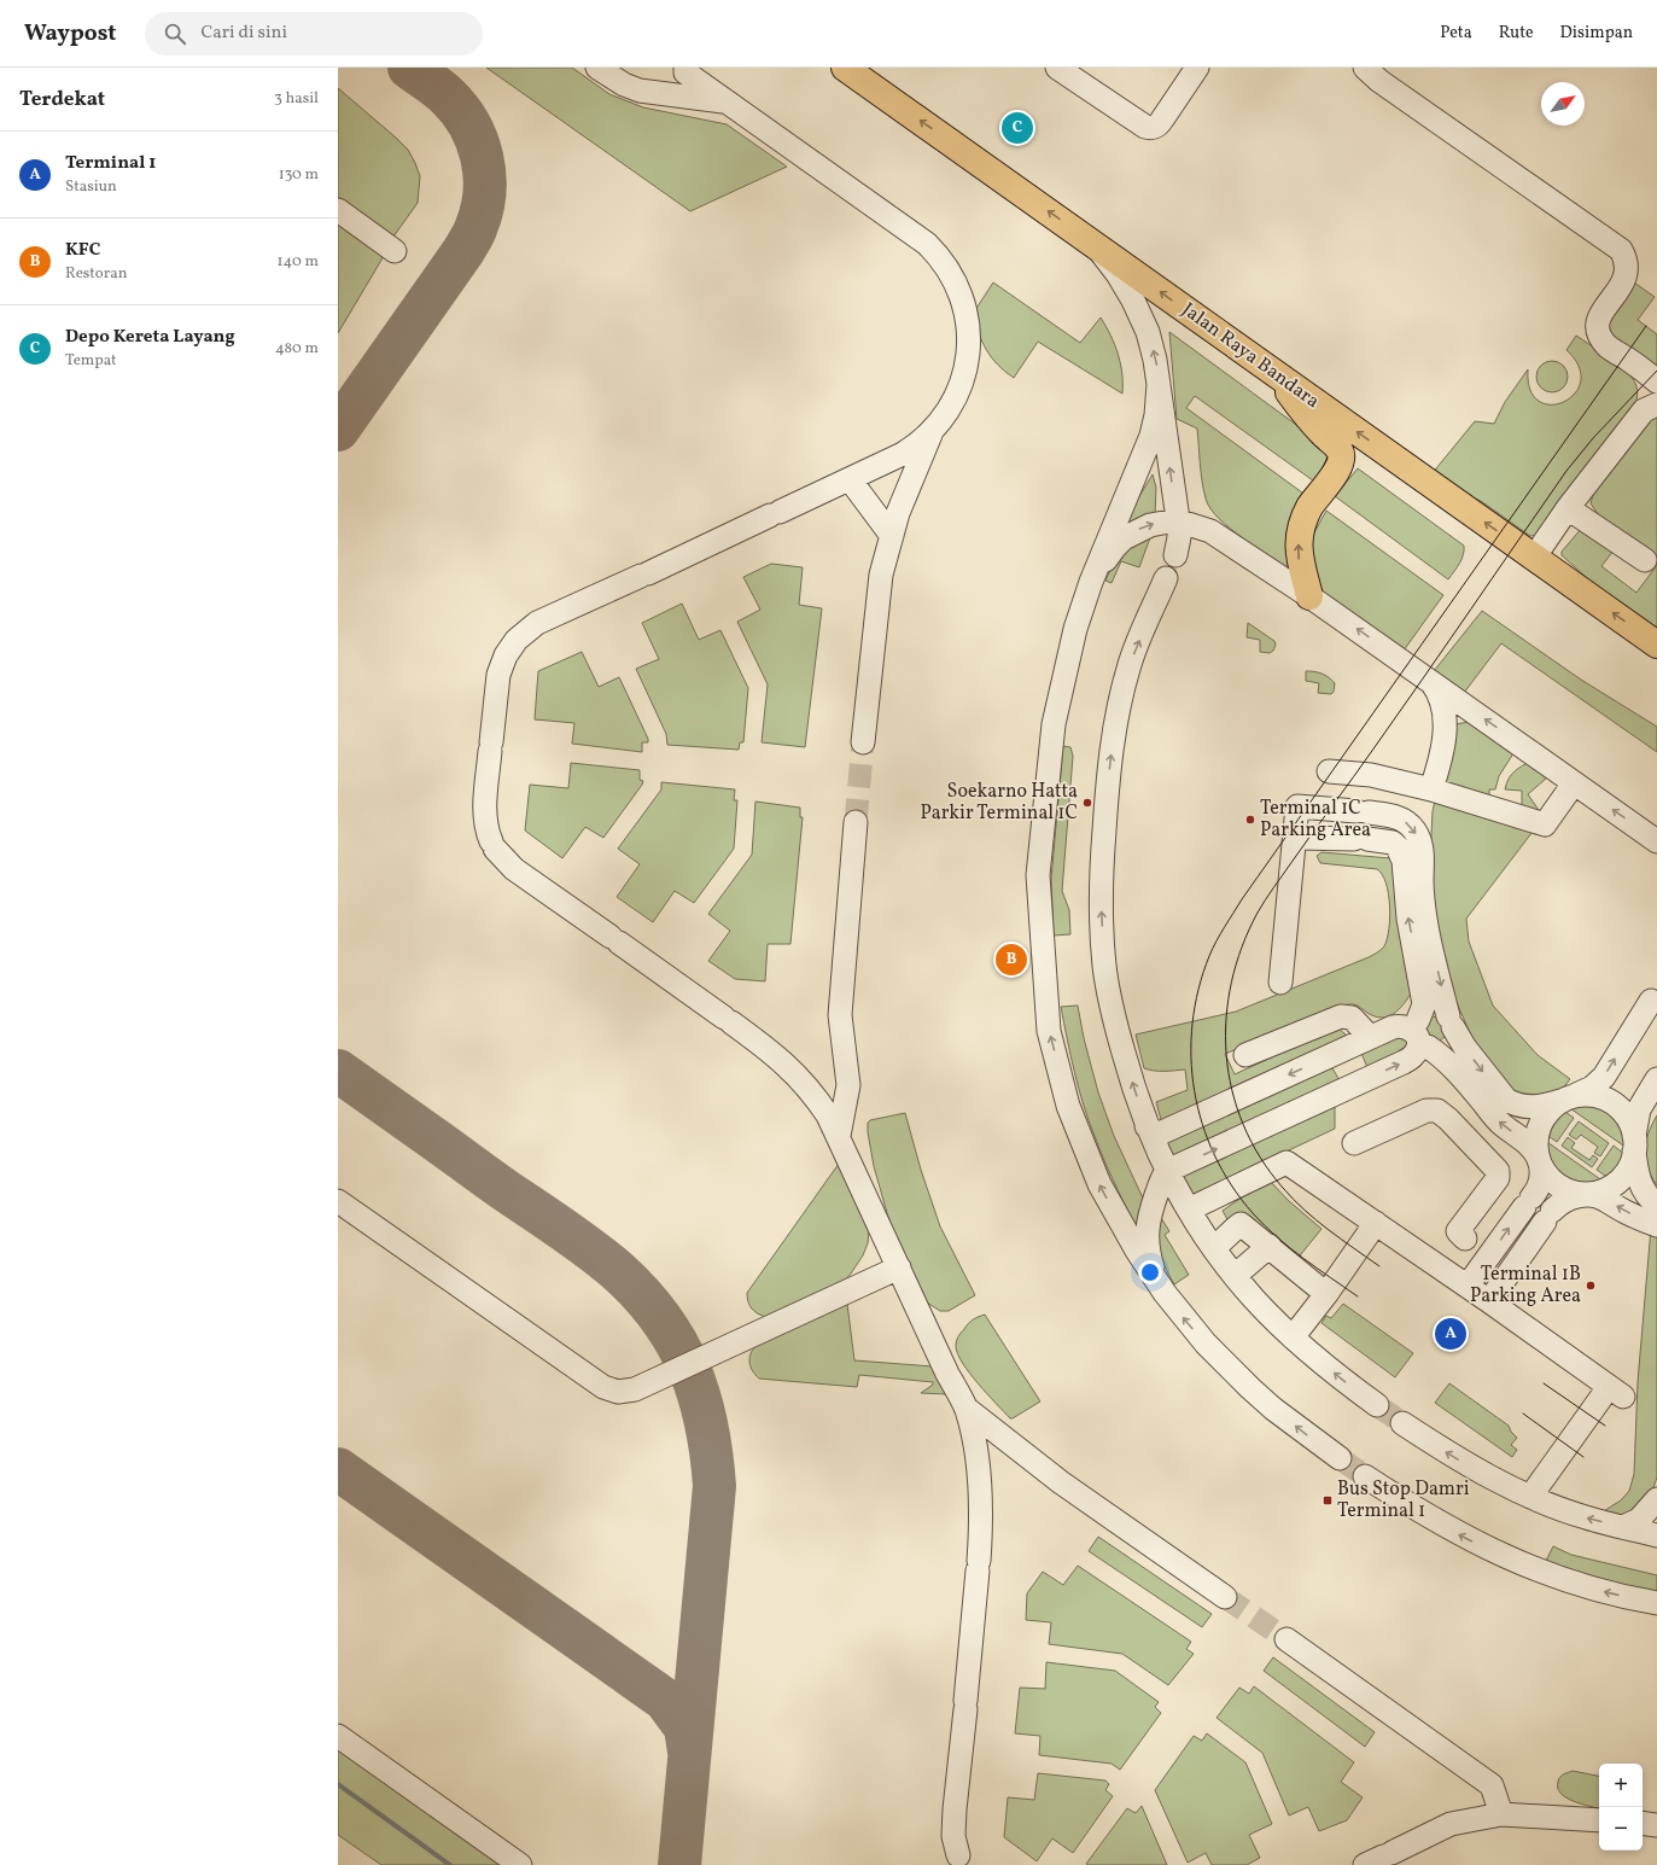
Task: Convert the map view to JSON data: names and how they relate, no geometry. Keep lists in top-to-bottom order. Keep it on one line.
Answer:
{"streets":{"main road":["Jalan Raya Bandara"]},"one_way":["Jalan Raya Bandara"],"places":{"other":["Soekarno Hatta Parkir Terminal 1C","Terminal 1C Parking Area","Terminal 1B Parking Area"],"transit":["Bus Stop Damri Terminal 1"]},"north":"top right","page":{"header":"Waypost","search":"Cari di sini","nav":["Peta","Rute","Disimpan"],"heading":["Terdekat","3 hasil"],"pins":["C","B","A"],"list":[{"mark":"A","name":"Terminal 1","note":"Stasiun","value":"130 m"},{"mark":"B","name":"KFC","note":"Restoran","value":"140 m"},{"mark":"C","name":"Depo Kereta Layang","note":"Tempat","value":"480 m"}],"map_buttons":["+","−"]}}
